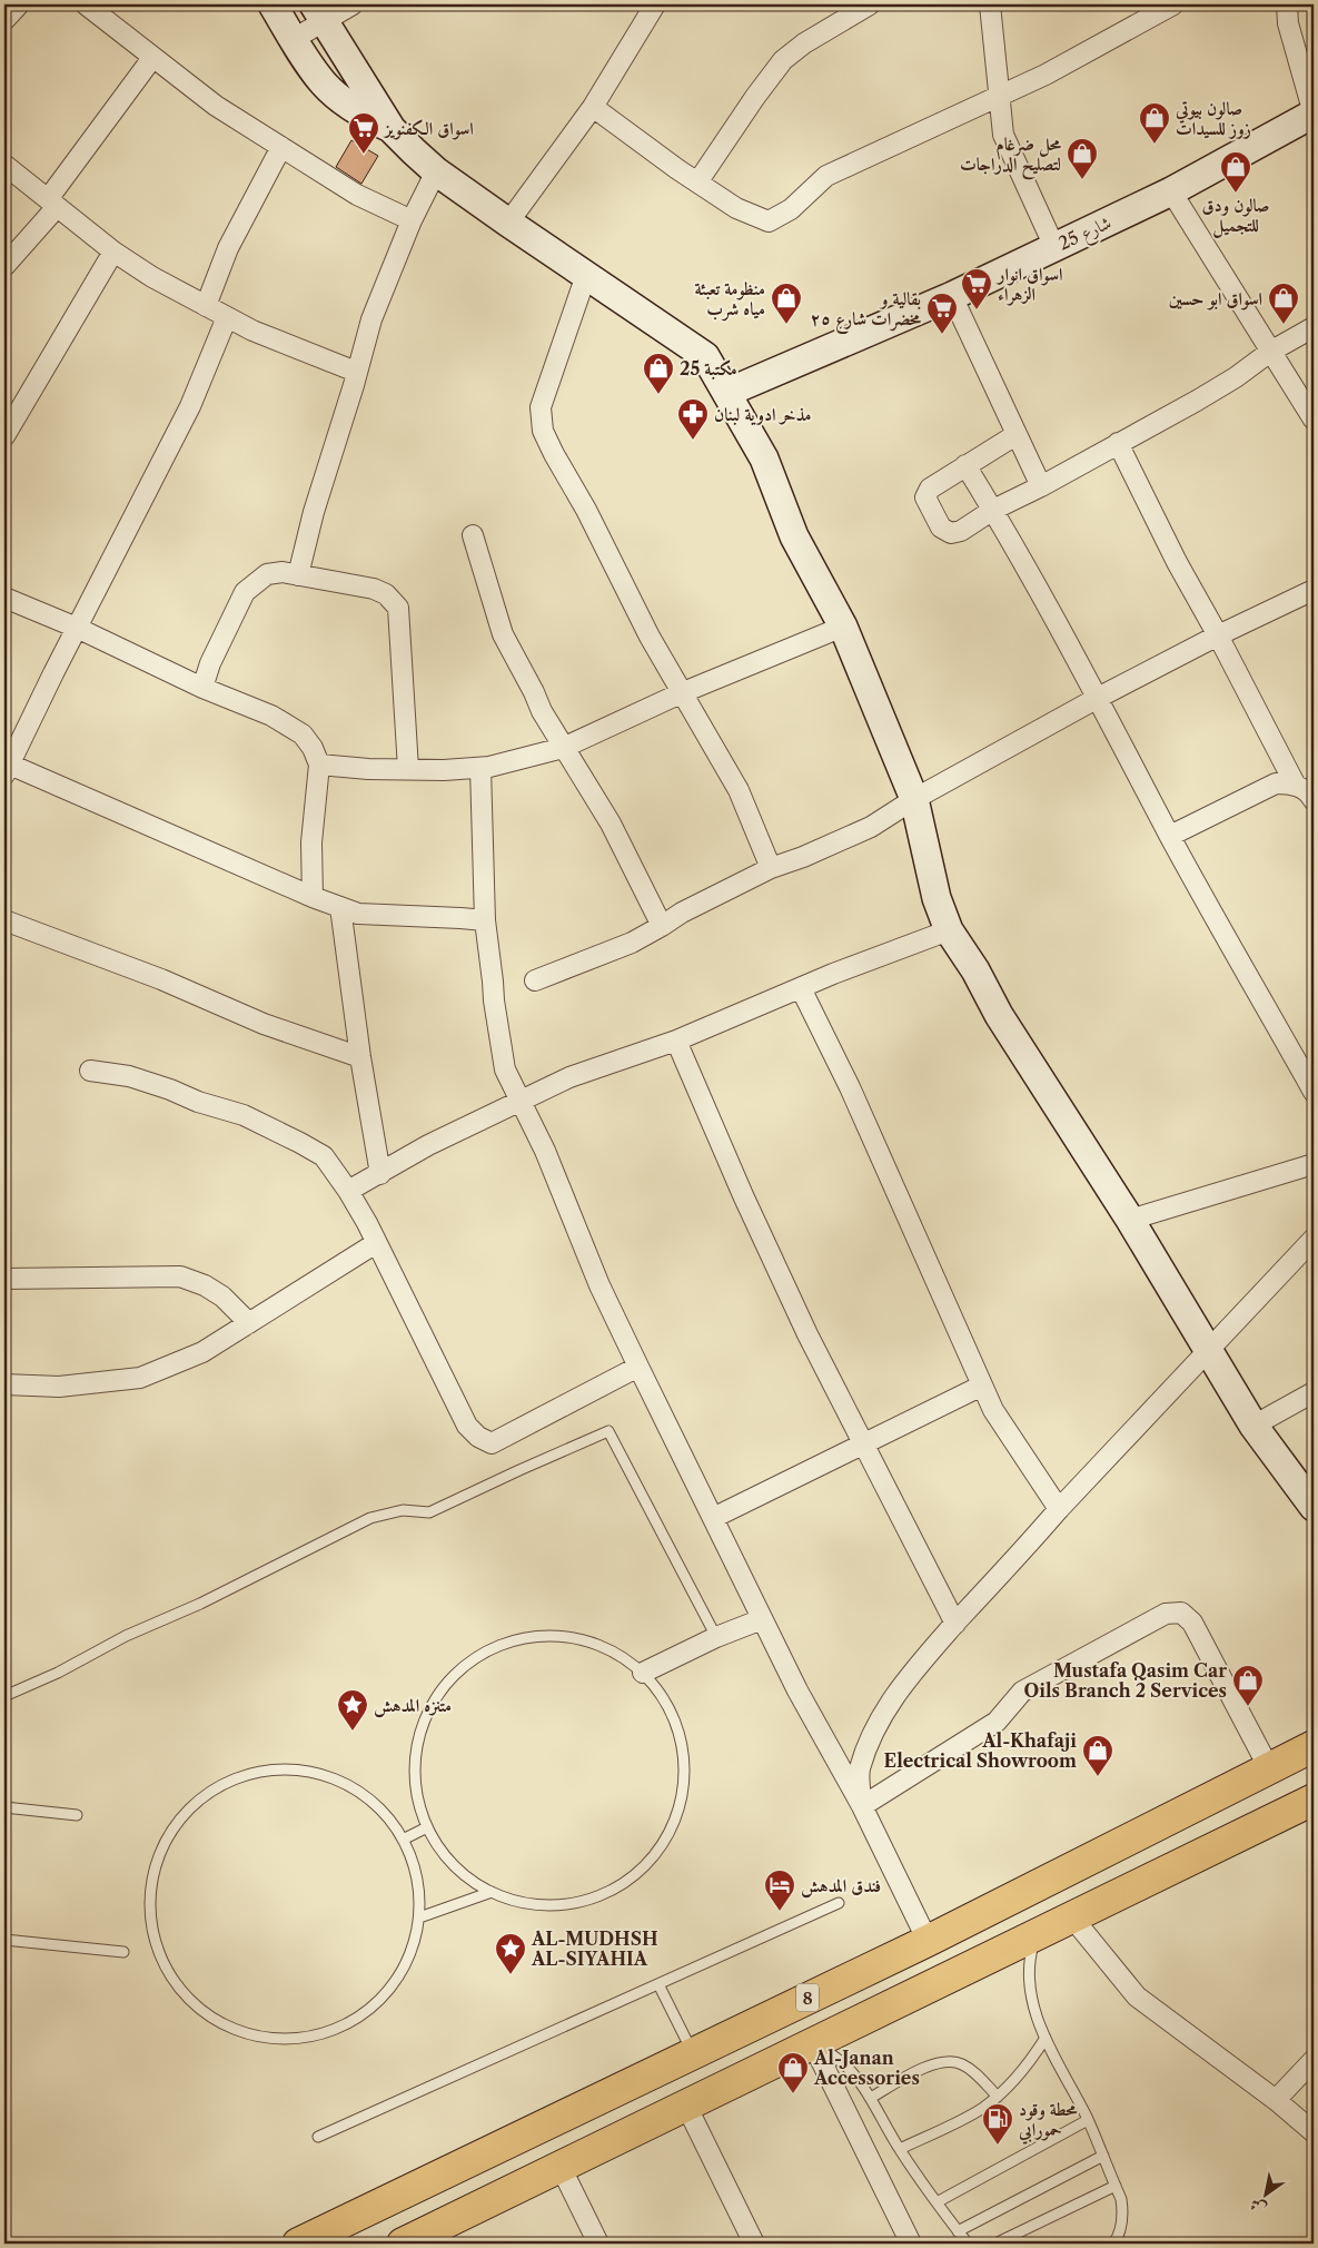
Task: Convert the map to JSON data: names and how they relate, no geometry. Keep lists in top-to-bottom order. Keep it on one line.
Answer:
{"streets":{"highway":["8"],"street":["شارع 25"]},"places":{"shop":["صالون بيوتي زوز للسيدات","محل ضرغام لتصليح الدراجات","صالون ودق للتجميل","منظومة تعبئة مياه شرب","اسواق ابو حسين","مكتبة 25","Mustafa Qasim Car Oils Branch 2 Services","Al-Khafaji Electrical Showroom","Al-Janan Accessories"],"supermarket":["اسواق الكفنويز","اسواق انوار الزهراء","بقالية و مخضرات شارع ٢٥"],"pharmacy":["مذخر ادوية لبنان"],"place":["متنزه المدهش","AL-MUDHSH AL-SIYAHIA"],"hotel":["فندق المدهش"],"fuel station":["محطة وقود حمورابي"]},"north":"bottom left"}
